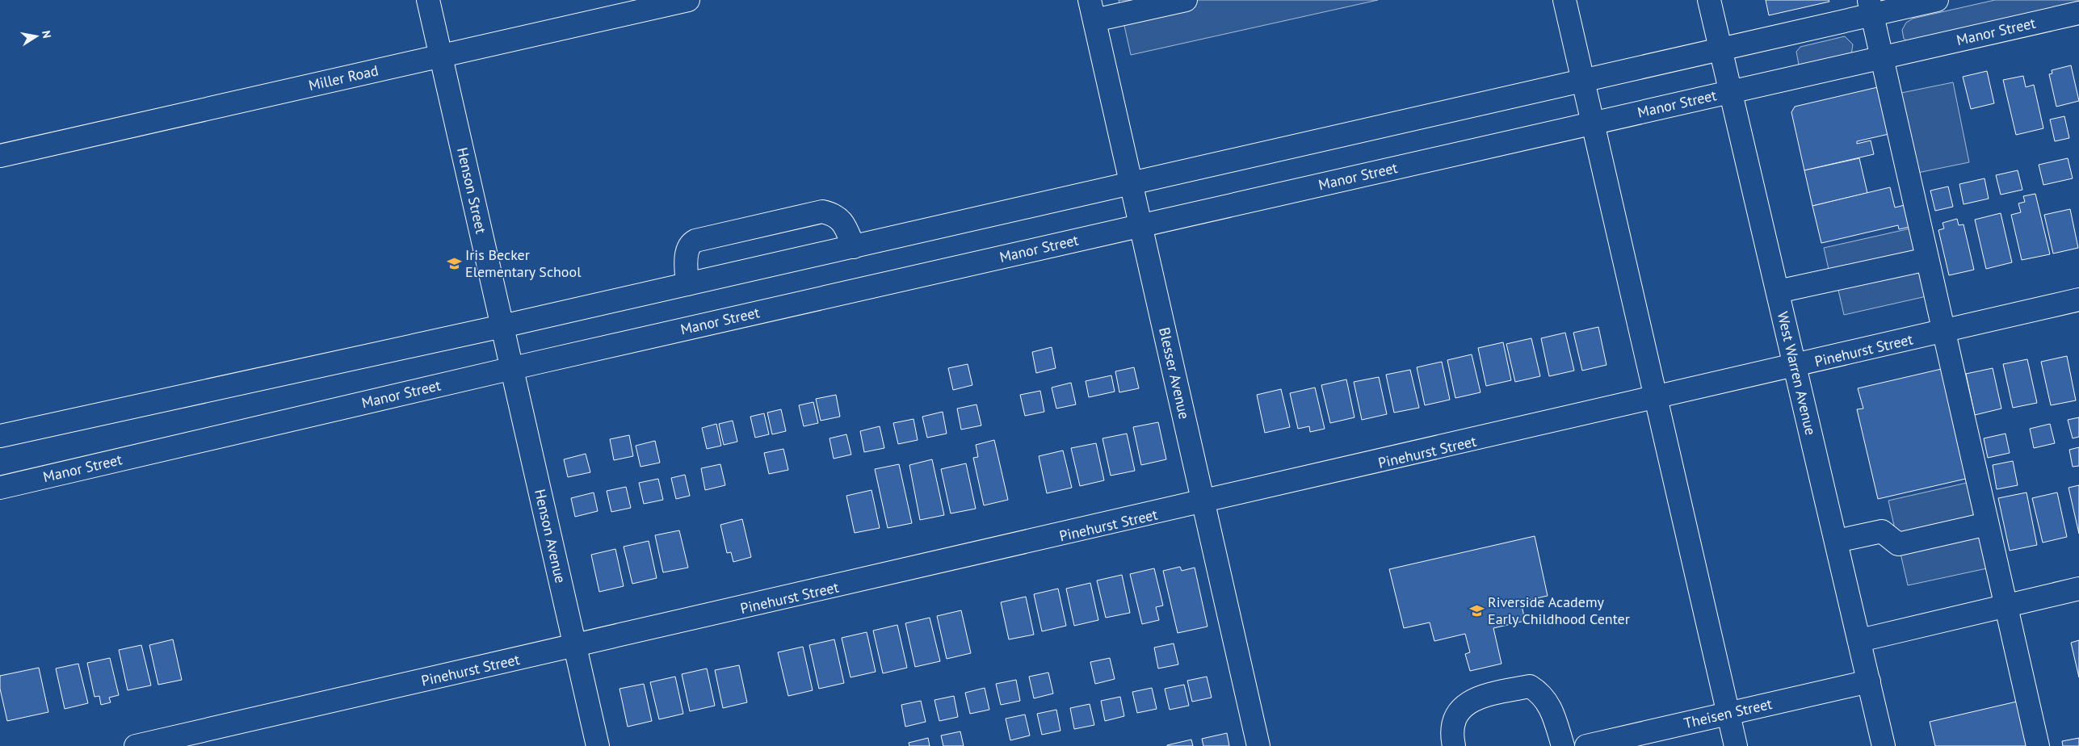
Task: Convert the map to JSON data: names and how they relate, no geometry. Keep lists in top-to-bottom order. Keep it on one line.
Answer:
{"streets":{"street":["Manor Street","Miller Road","Henson Street","Pinehurst Street","Blesser Avenue","West Warren Avenue","Henson Avenue","Theisen Street"]},"crossings":[["Manor Street","Blesser Avenue"],["Manor Street","West Warren Avenue"],["Manor Street","Henson Avenue"],["Miller Road","Henson Street"],["Henson Street","Henson Avenue"],["Pinehurst Street","Blesser Avenue"],["Pinehurst Street","West Warren Avenue"],["Pinehurst Street","Henson Avenue"],["West Warren Avenue","Theisen Street"]],"places":{"school or university":["Iris Becker Elementary School","Riverside Academy Early Childhood Center"]},"north":"right"}
